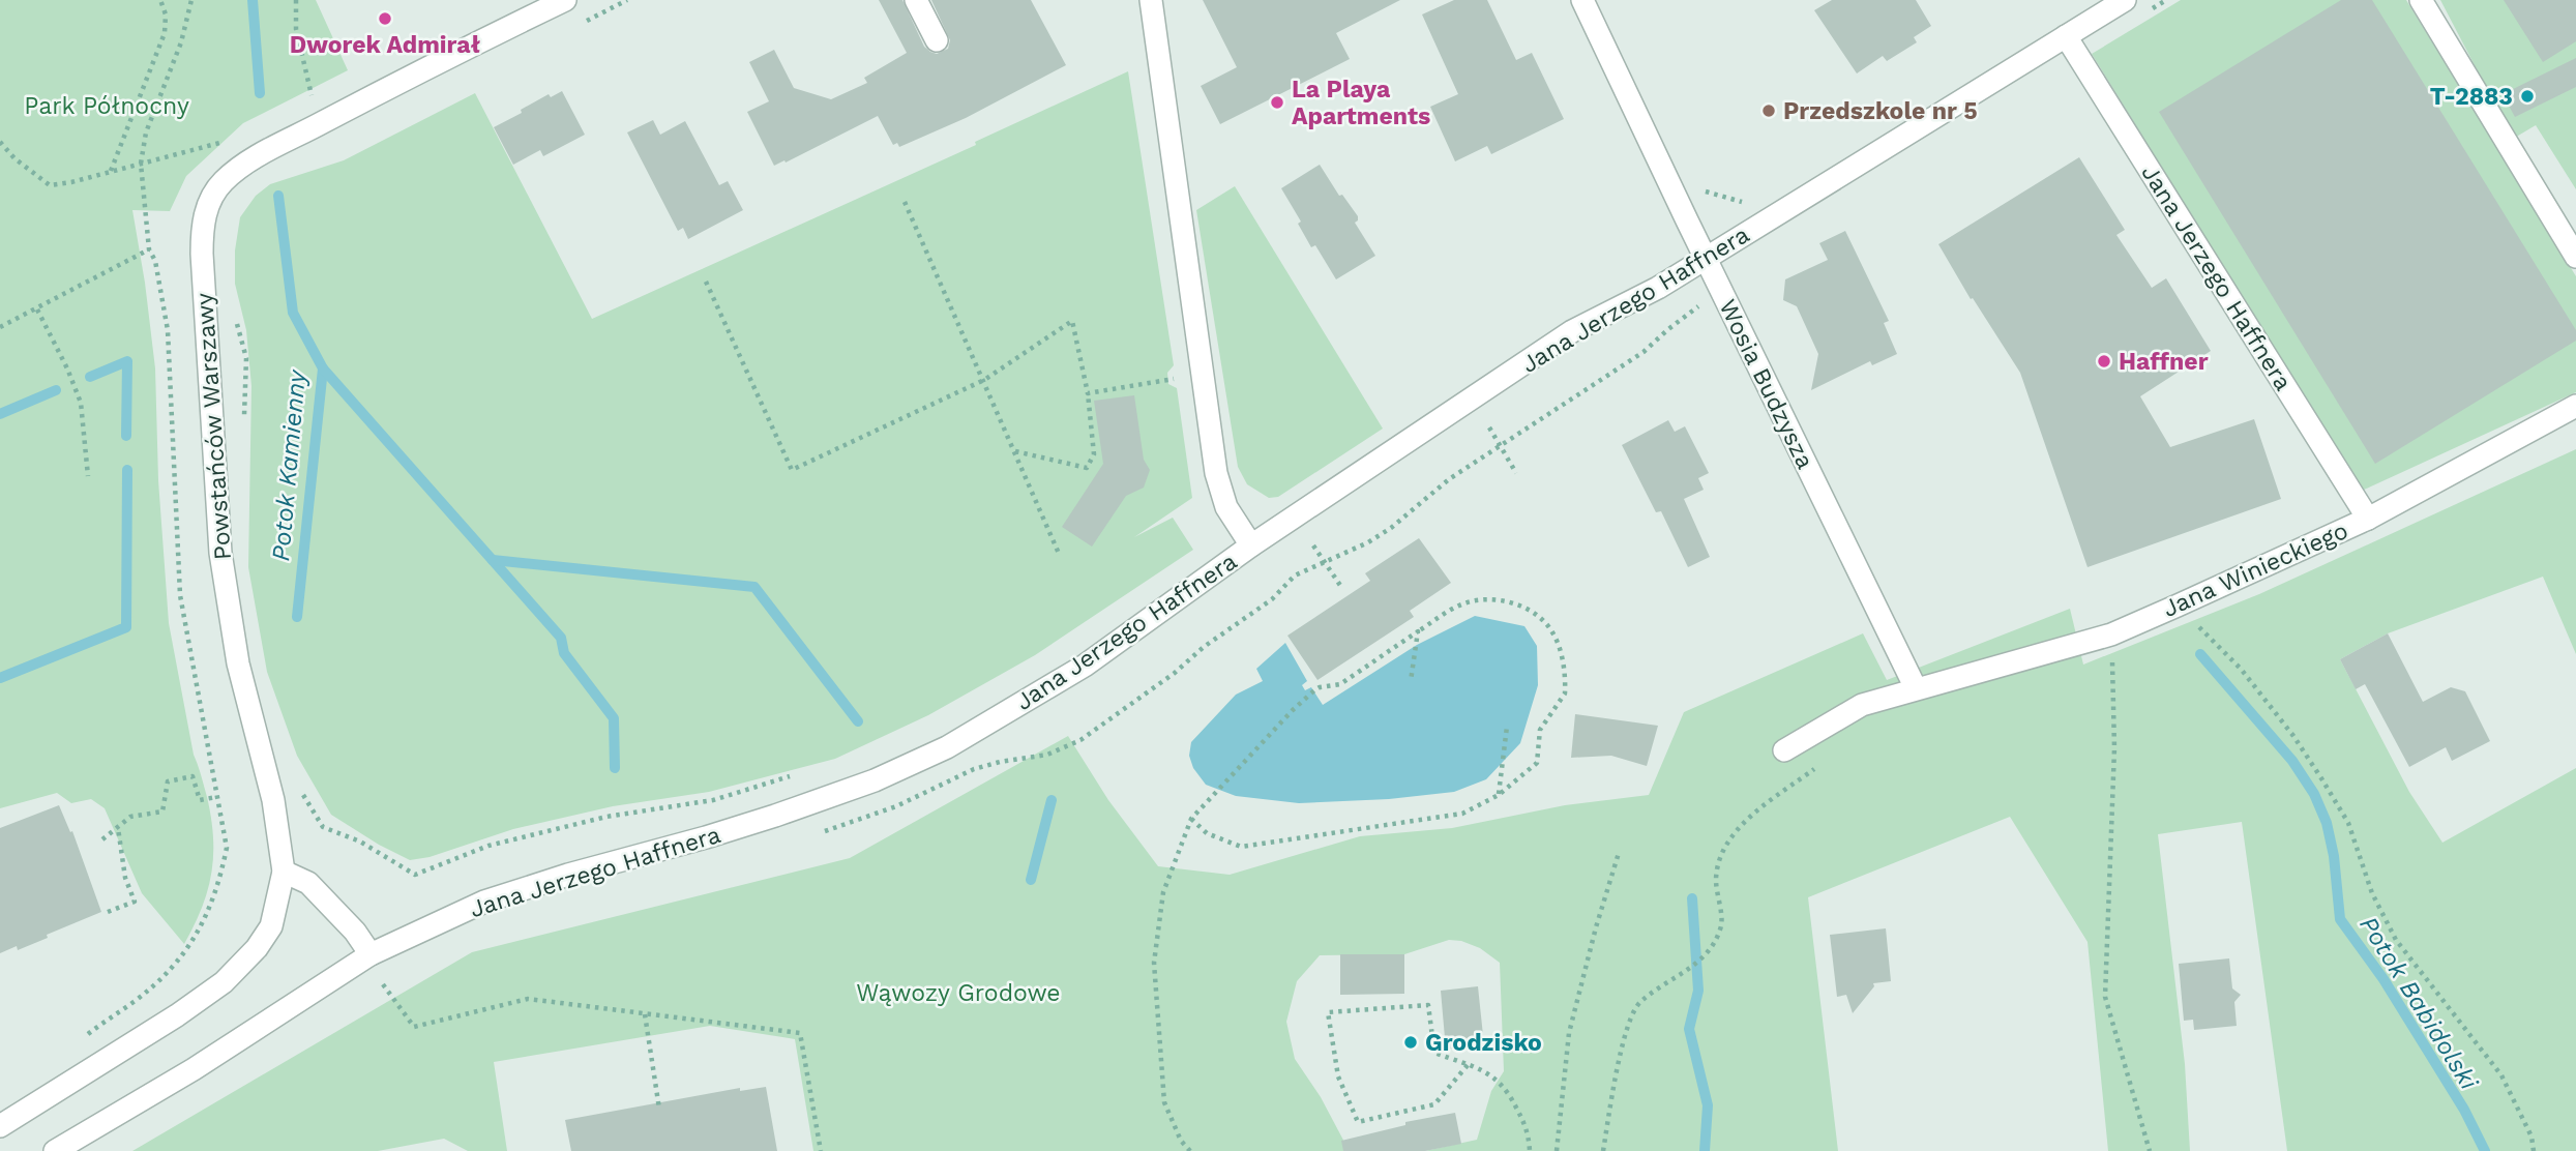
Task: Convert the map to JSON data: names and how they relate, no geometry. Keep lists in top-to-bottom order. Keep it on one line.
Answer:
{"streets":{"street":["Jana Jerzego Haffnera","Wosia Budzysza","Powstańców Warszawy","Jana Winieckiego"]},"crossings":[["Jana Jerzego Haffnera","Wosia Budzysza"],["Jana Jerzego Haffnera","Jana Winieckiego"],["Wosia Budzysza","Jana Winieckiego"]],"water":["Potok Kamienny","Potok Babidolski"],"parks":["Park Północny","Wąwozy Grodowe"],"places":["Dworek Admirał","T-2883","La Playa Apartments","Przedszkole nr 5","Haffner","Grodzisko"]}
